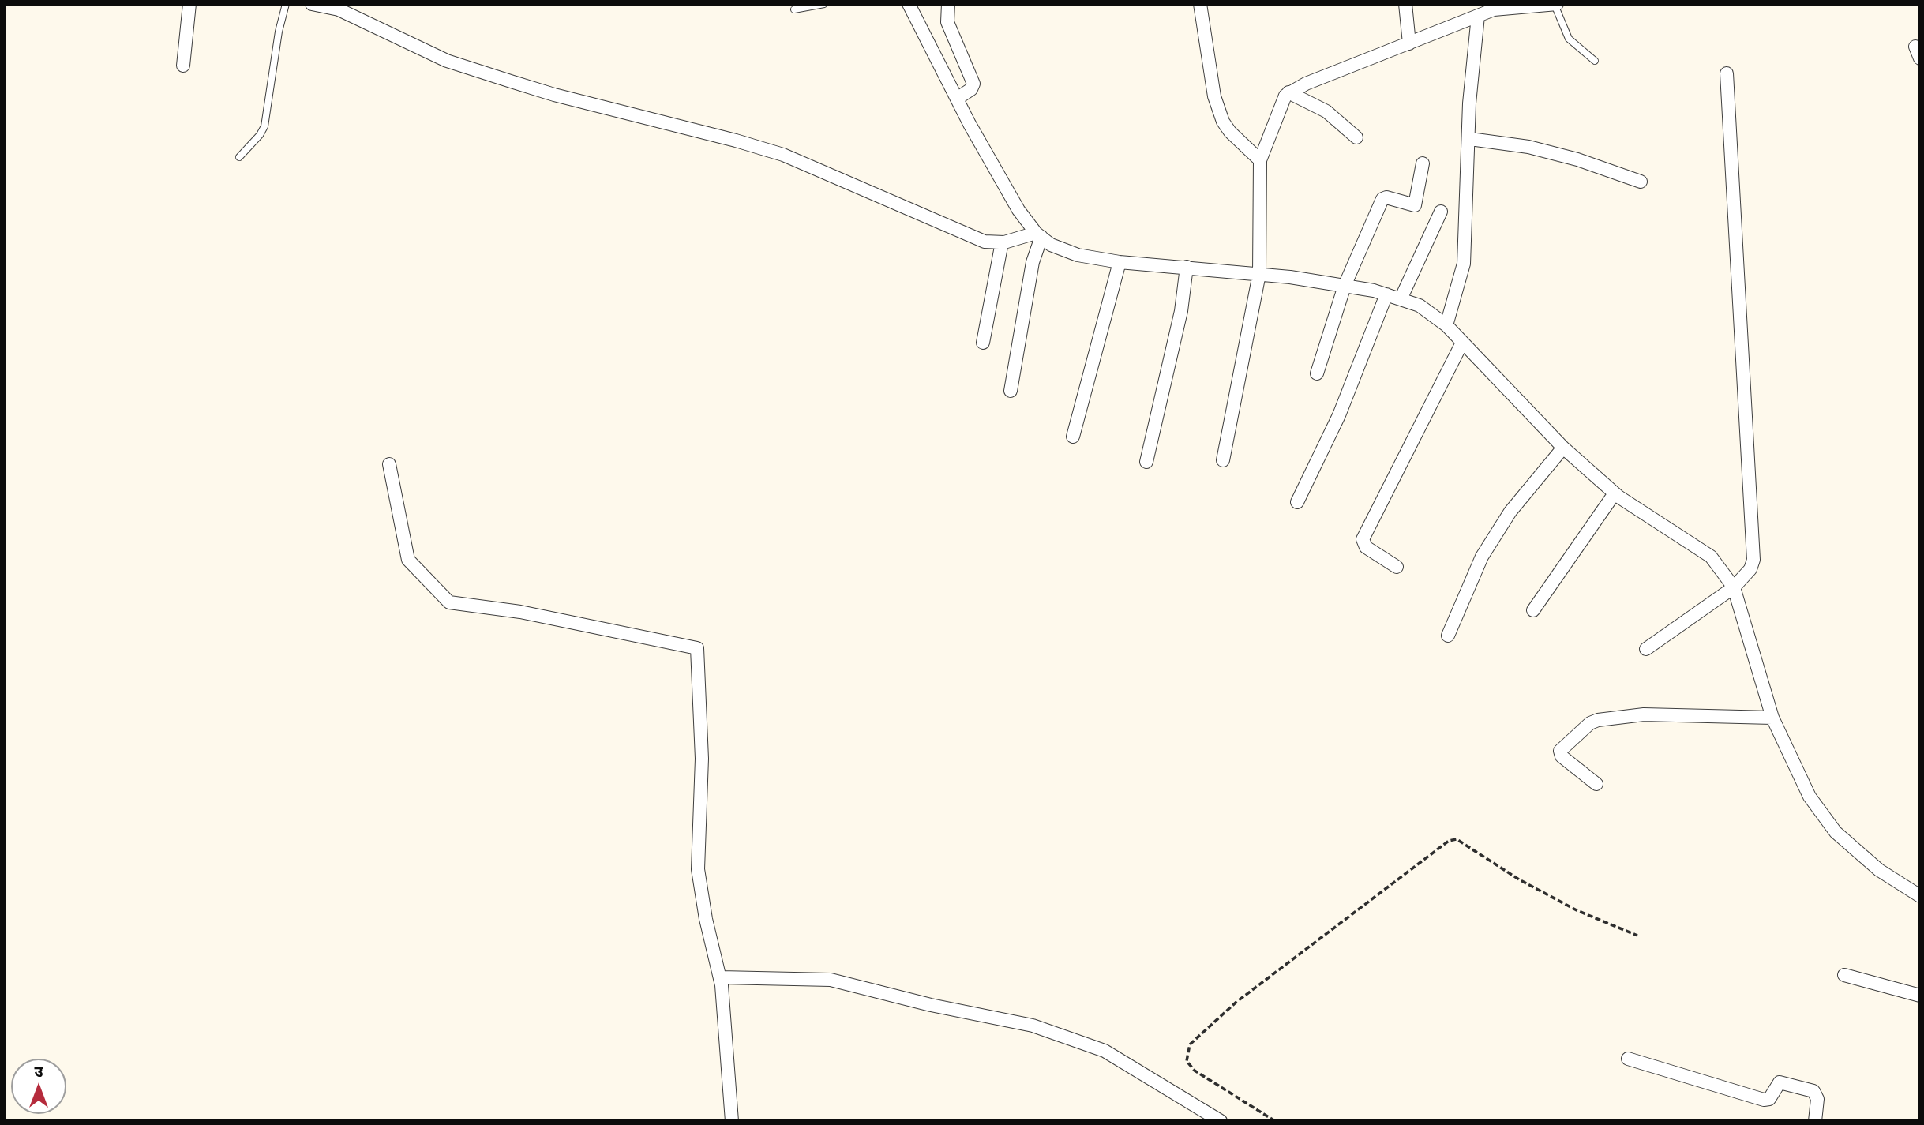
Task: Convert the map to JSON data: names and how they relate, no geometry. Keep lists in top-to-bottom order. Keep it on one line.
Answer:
{"north":"top"}
